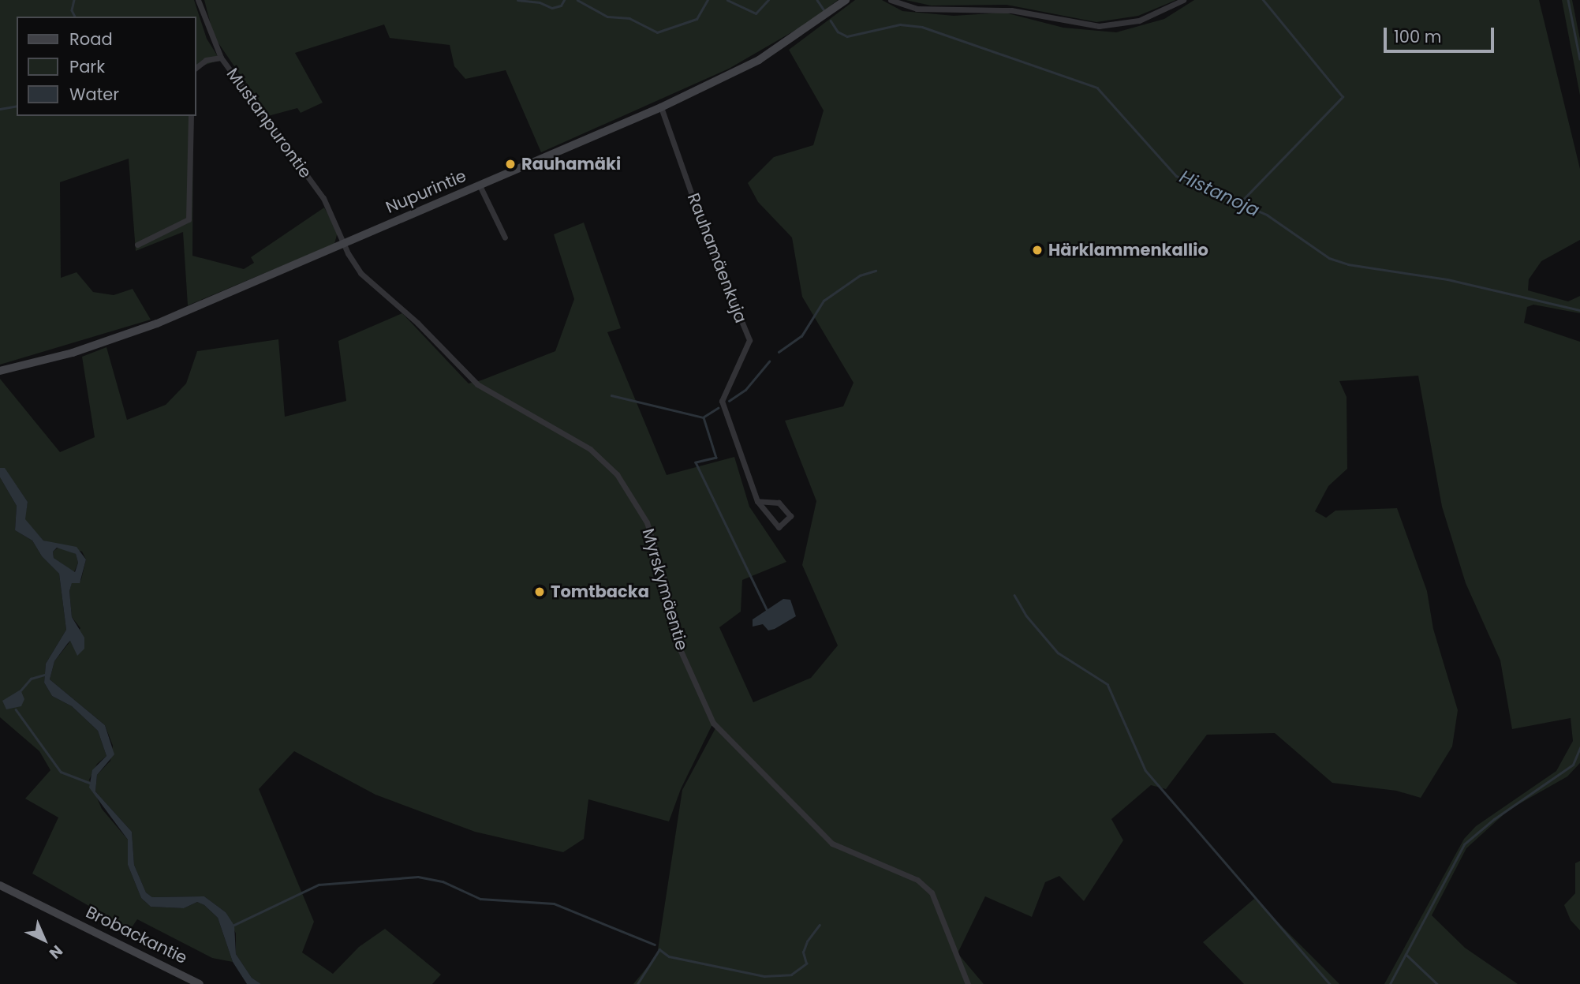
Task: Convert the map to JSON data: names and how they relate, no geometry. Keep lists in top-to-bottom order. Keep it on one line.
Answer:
{"streets":{"main road":["Nupurintie","Brobackantie"],"street":["Mustanpurontie","Rauhamäenkuja","Myrskymäentie"]},"crossings":[["Mustanpurontie","Nupurintie"],["Mustanpurontie","Myrskymäentie"],["Nupurintie","Rauhamäenkuja"],["Nupurintie","Myrskymäentie"]],"water":["Histanoja"],"places":["Rauhamäki","Härklammenkallio","Tomtbacka"],"legend":["Road","Park","Water"],"scale_bar":"100 m","north":"bottom right"}
